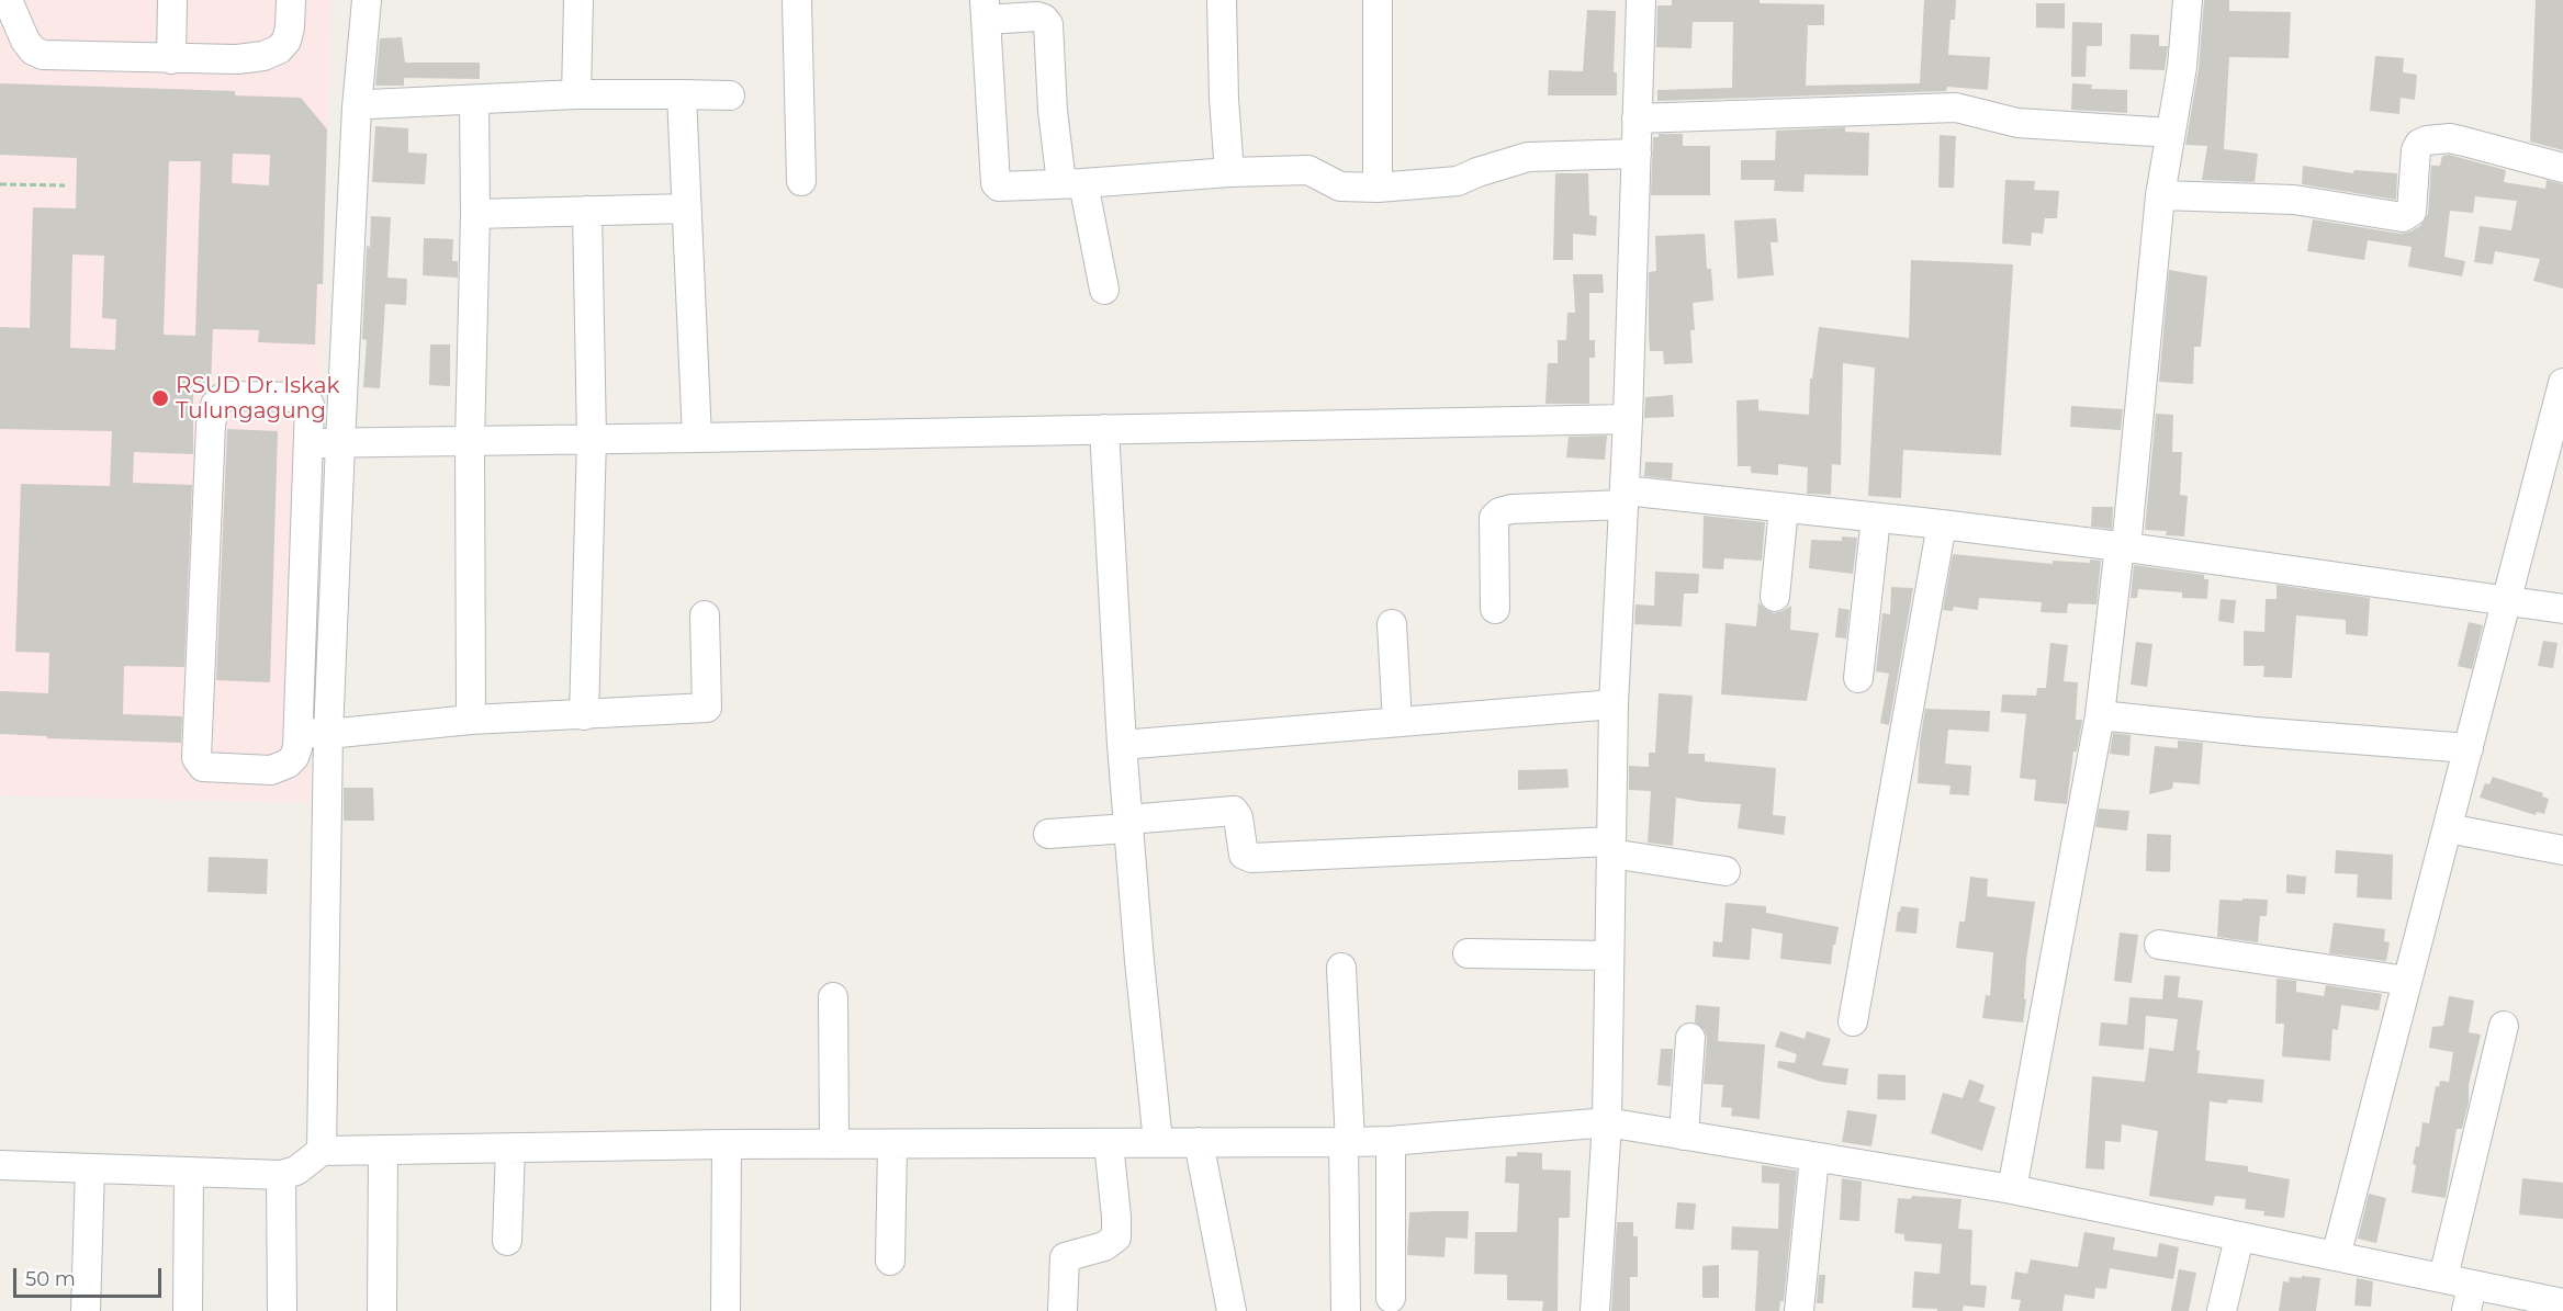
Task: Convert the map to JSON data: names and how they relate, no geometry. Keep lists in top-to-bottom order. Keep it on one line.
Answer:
{"places":["RSUD Dr. Iskak Tulungagung"],"scale_bar":"50 m"}
